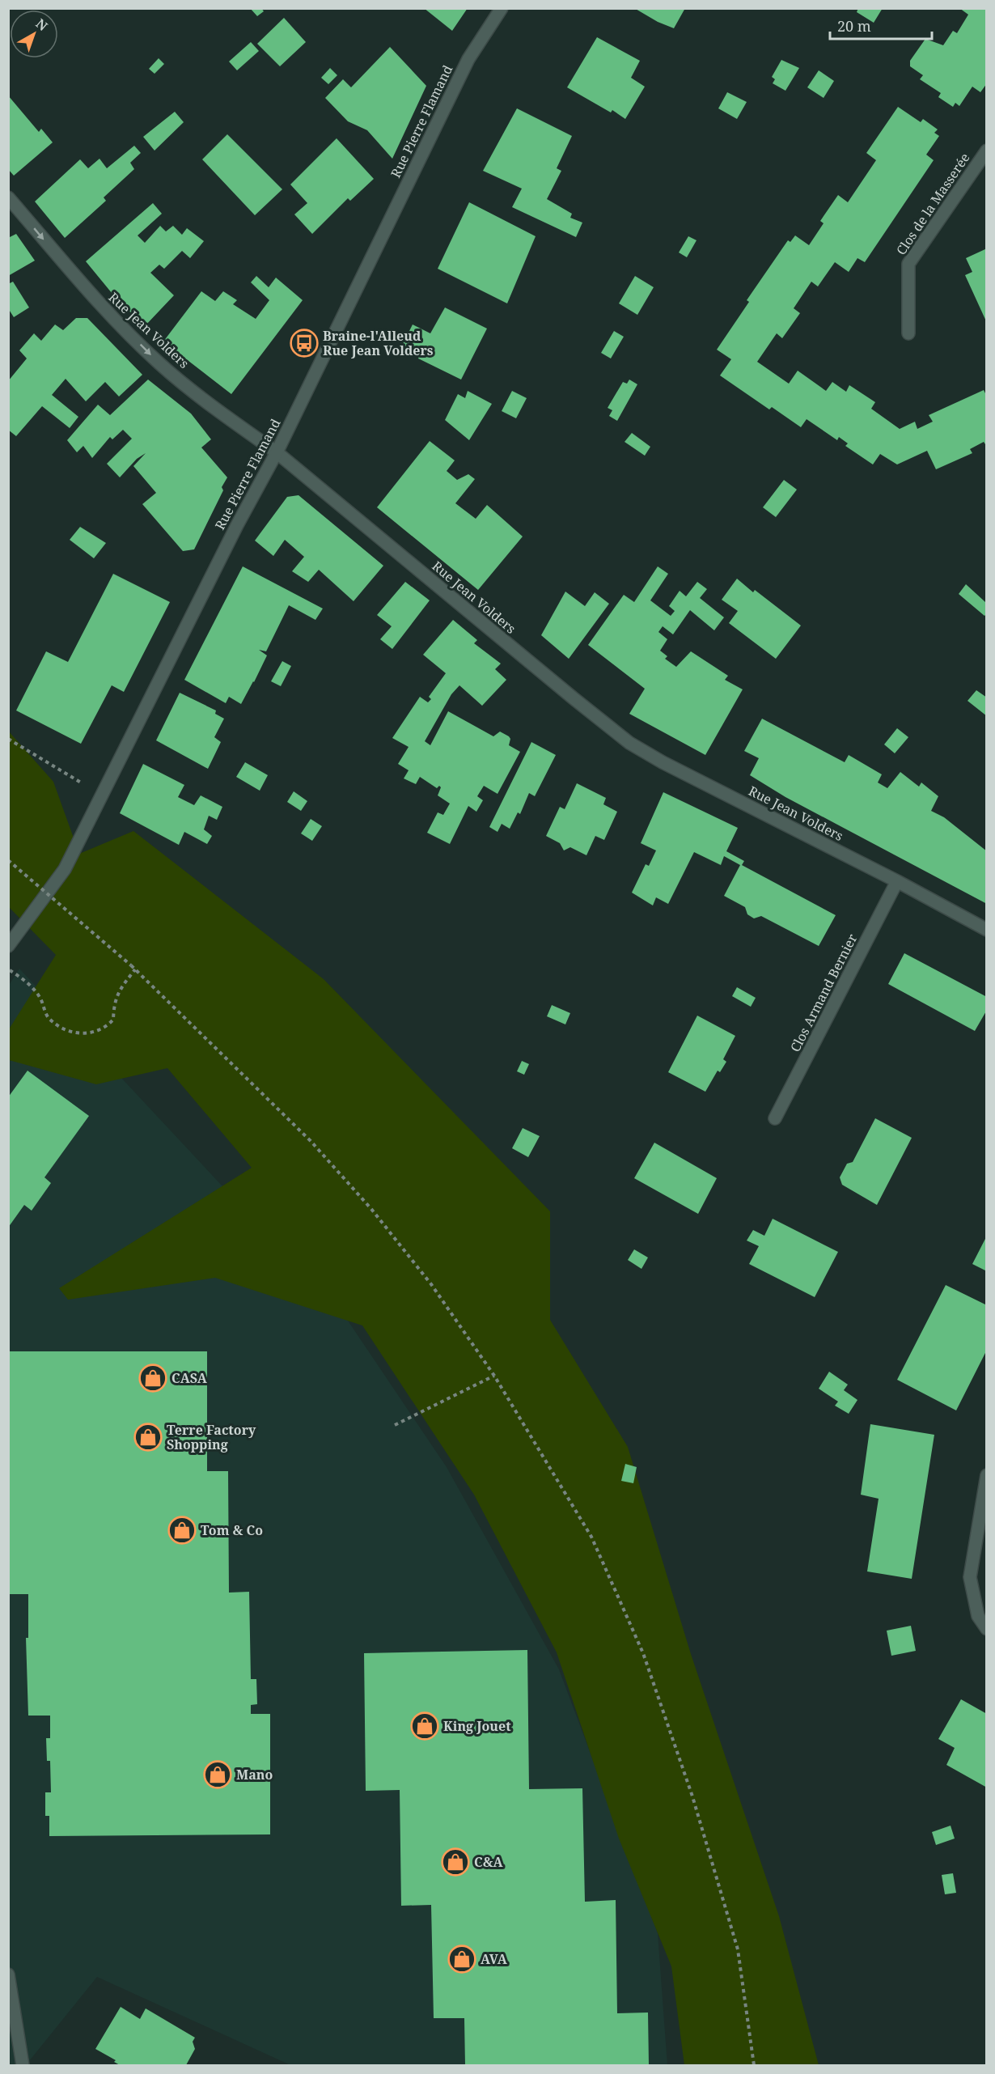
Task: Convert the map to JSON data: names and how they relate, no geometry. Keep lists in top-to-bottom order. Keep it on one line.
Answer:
{"streets":{"street":["Rue Pierre Flamand","Clos de la Masserée","Rue Jean Volders","Clos Armand Bernier"]},"crossings":[["Rue Pierre Flamand","Rue Jean Volders"],["Rue Jean Volders","Clos Armand Bernier"]],"places":{"bus stop":["Braine-l'Alleud Rue Jean Volders"],"shop":["CASA","Terre Factory Shopping","Tom & Co","King Jouet","Mano","C&A","AVA"]},"scale_bar":"20 m","north":"top right"}
